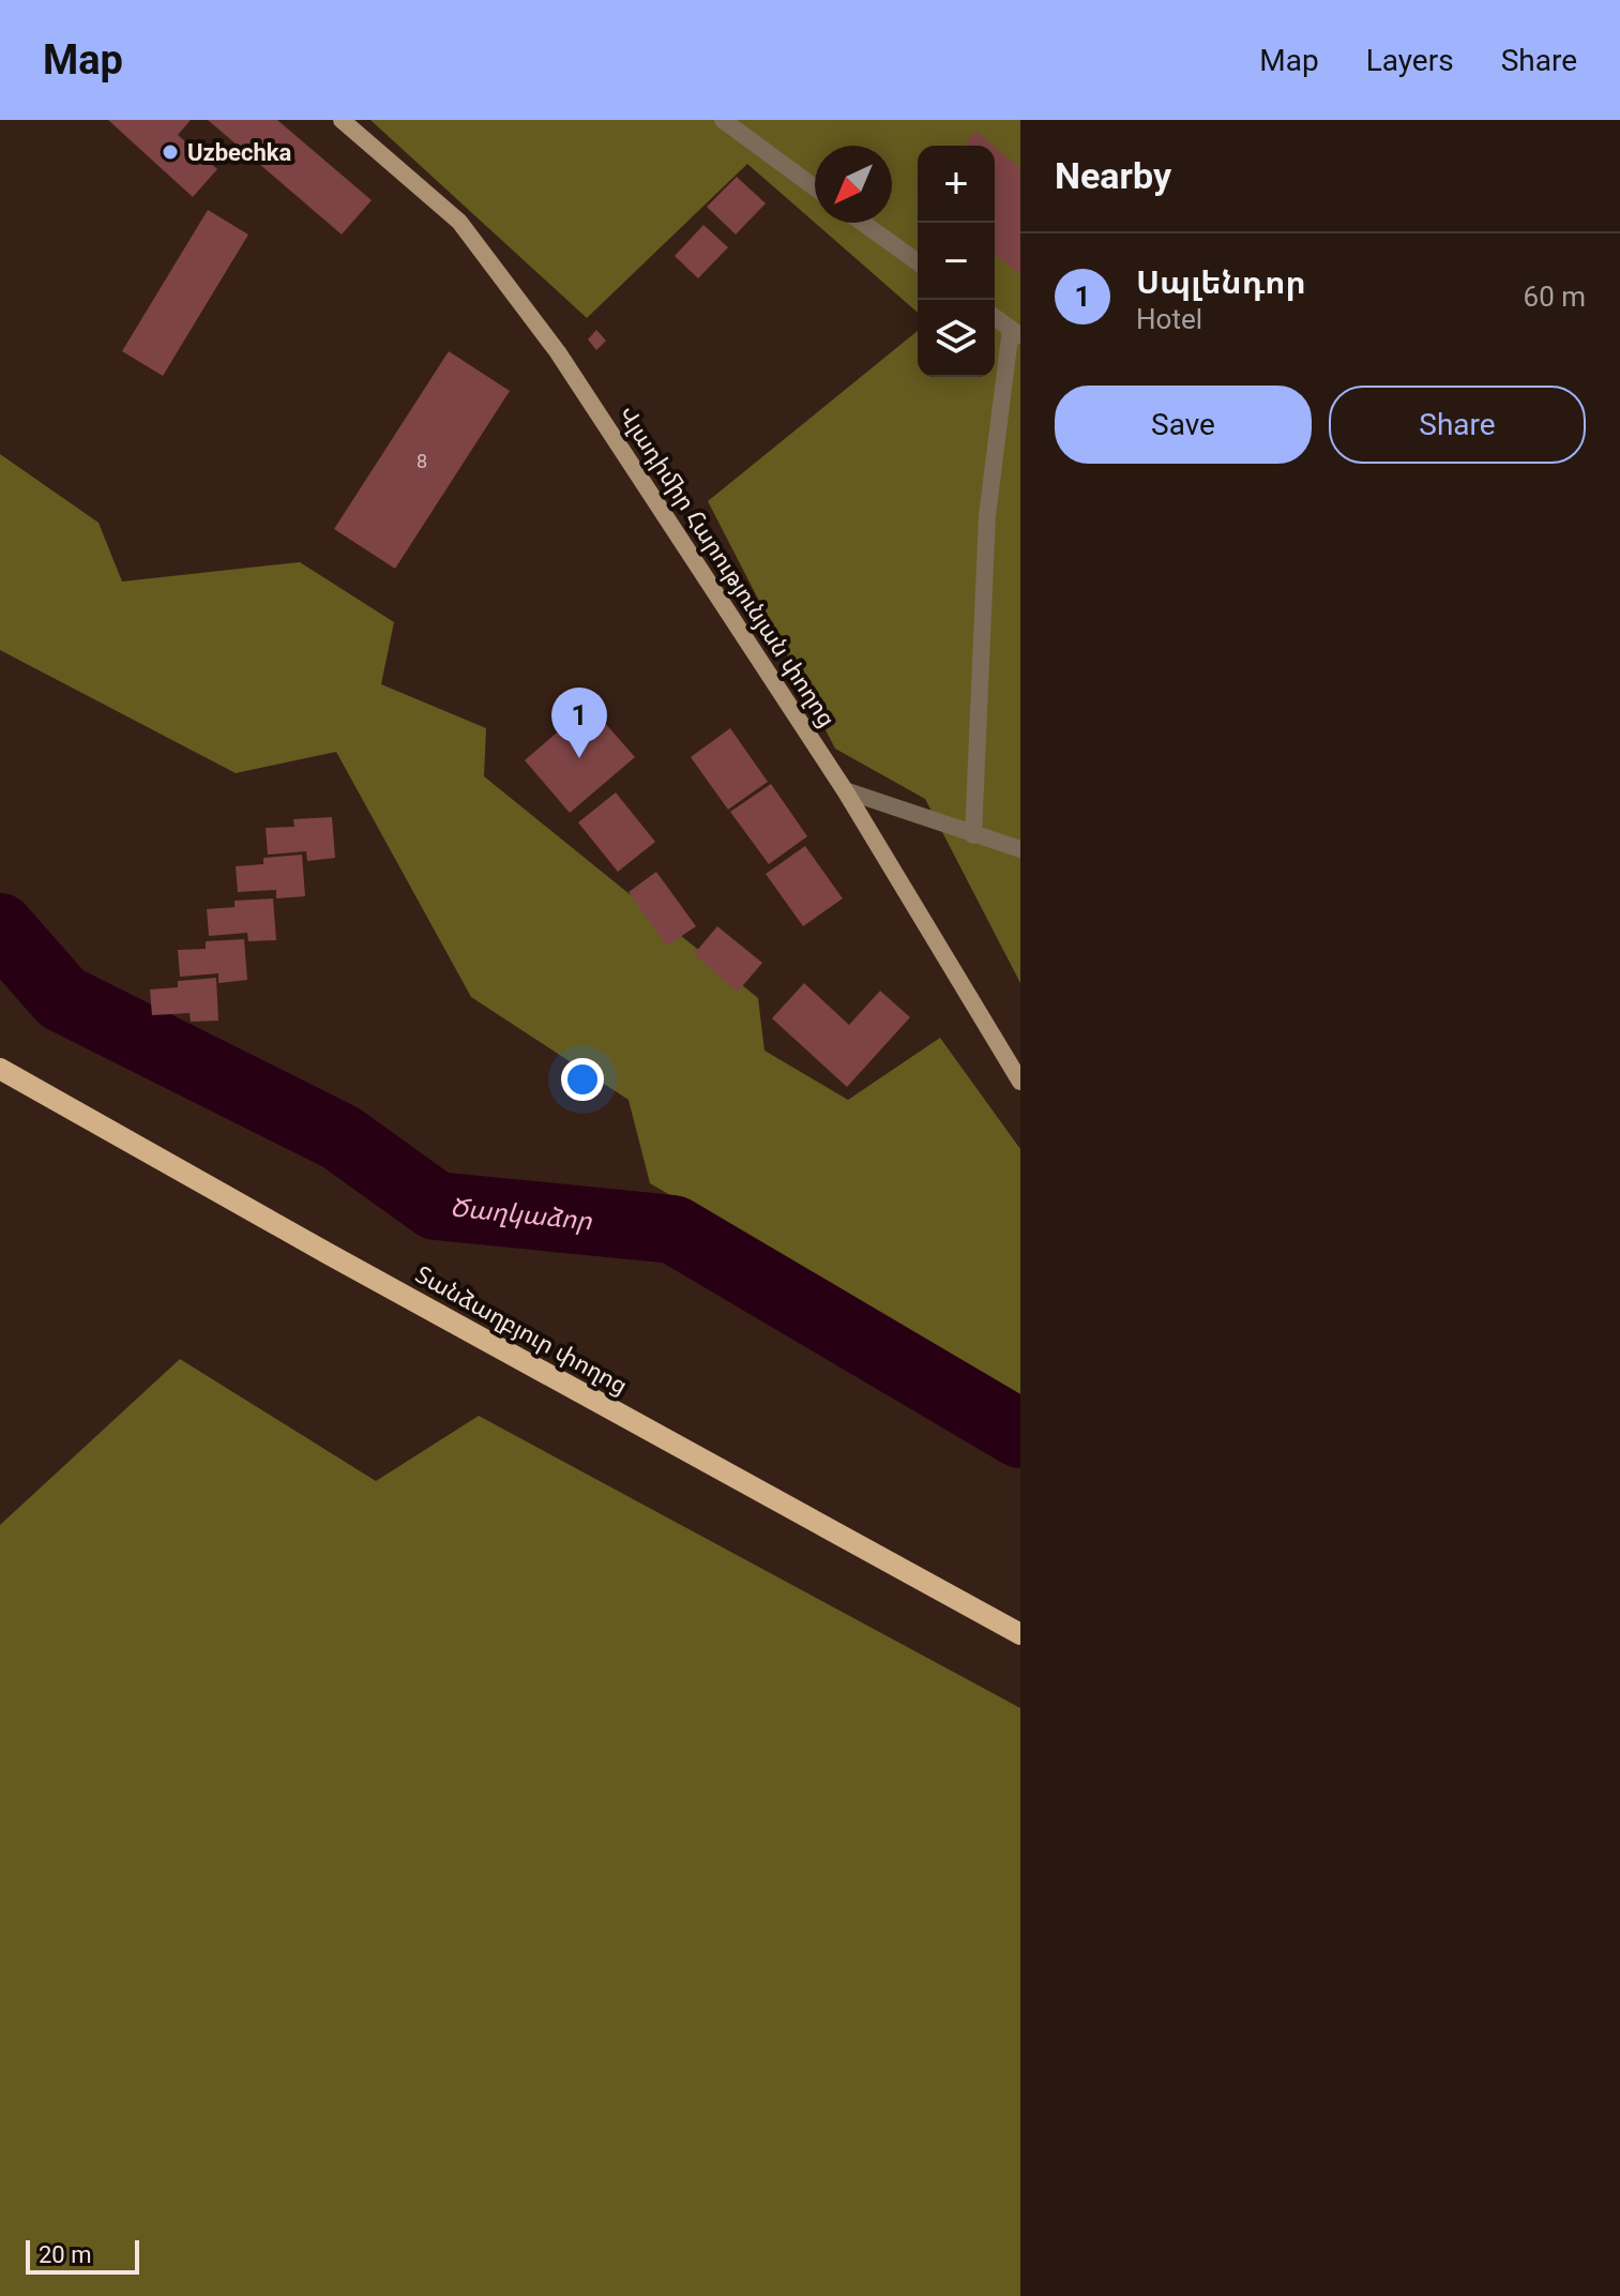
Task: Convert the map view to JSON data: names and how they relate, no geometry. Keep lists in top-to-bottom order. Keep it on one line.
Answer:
{"streets":{"main road":["Վլադիմիր Հարությունյան փողոց","Տանձաղբյուր փողոց"]},"water":["Ծաղկաձոր"],"places":["Uzbechka"],"house_numbers":["8"],"scale_bar":"20 m","north":"bottom left","page":{"header":"Map","nav":["Map","Layers","Share"],"heading":"Nearby","map_buttons":["+","−"],"list":[{"mark":"1","name":"Սպլենդոր","note":"Hotel","value":"60 m"}],"buttons":["Save","Share"],"pins":"1","scale":"20 m"}}
